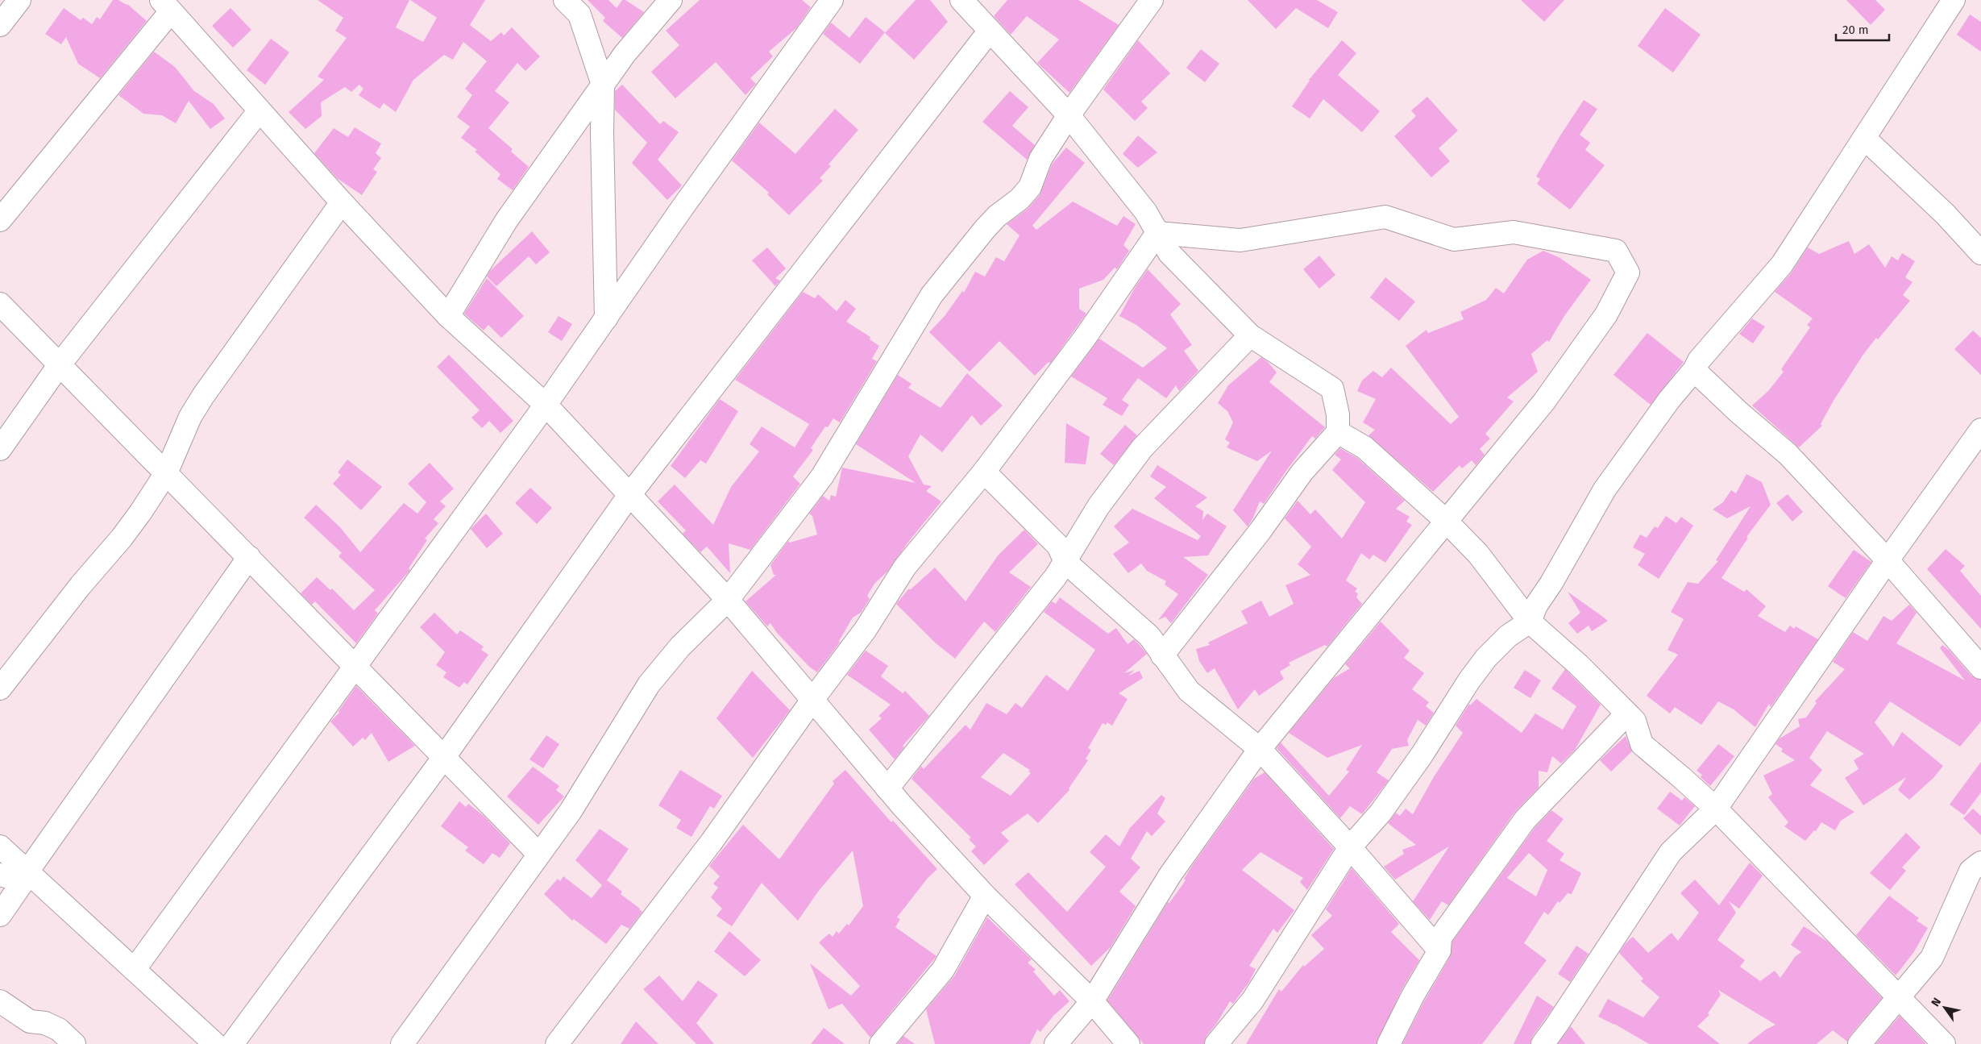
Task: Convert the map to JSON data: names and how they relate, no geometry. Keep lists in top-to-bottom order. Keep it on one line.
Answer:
{"scale_bar":"20 m","north":"top left"}
